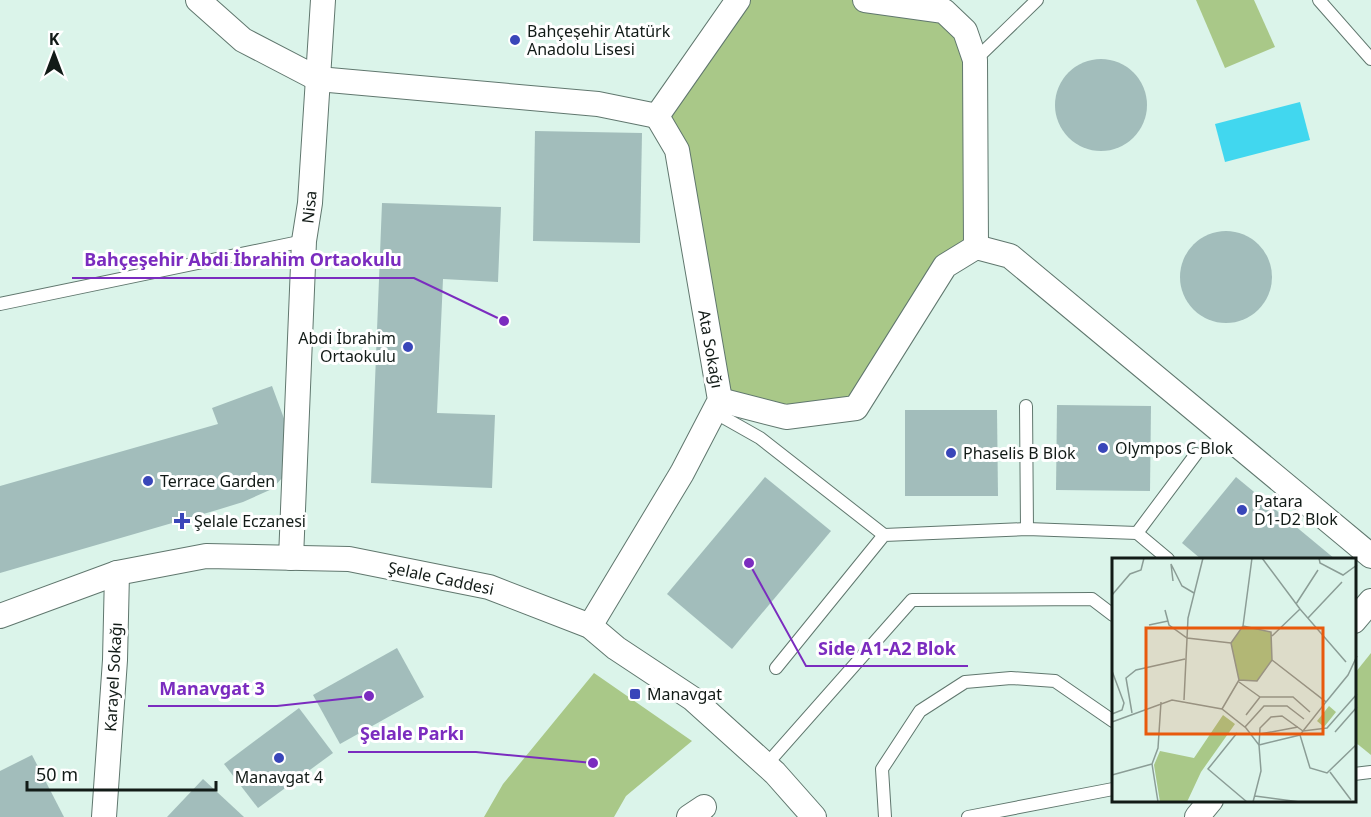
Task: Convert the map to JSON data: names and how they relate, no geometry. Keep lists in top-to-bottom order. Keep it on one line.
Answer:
{"streets":{"street":["Nisa","Ata Sokağı","Şelale Caddesi","Karayel Sokağı"]},"crossings":[["Nisa","Şelale Caddesi"],["Ata Sokağı","Şelale Caddesi"],["Şelale Caddesi","Karayel Sokağı"]],"places":{"other":["Bahçeşehir Atatürk Anadolu Lisesi","Bahçeşehir Abdi İbrahim Ortaokulu","Abdi İbrahim Ortaokulu","Olympos C Blok","Phaselis B Blok","Terrace Garden","Patara D1-D2 Blok","Side A1-A2 Blok","Manavgat 3","Manavgat 4","Şelale Parkı"],"health":["Şelale Eczanesi"],"transit":["Manavgat"]},"scale_bar":"50 m","north":"top"}
